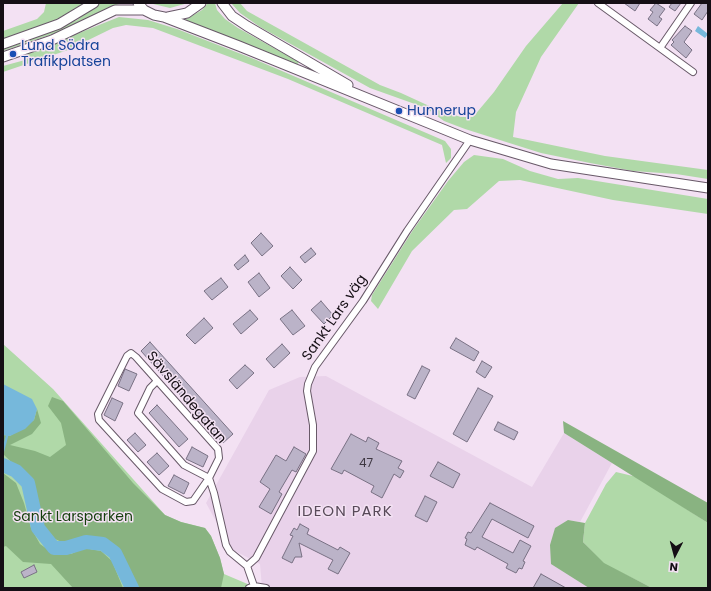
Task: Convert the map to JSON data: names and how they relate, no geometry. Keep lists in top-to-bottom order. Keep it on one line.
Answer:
{"streets":{"street":["Sankt Lars väg","Sävsländegatan"]},"districts":["IDEON PARK"],"parks":["Sankt Larsparken"],"places":["Lund Södra Trafikplatsen","Hunnerup"],"house_numbers":["47"],"north":"bottom"}
